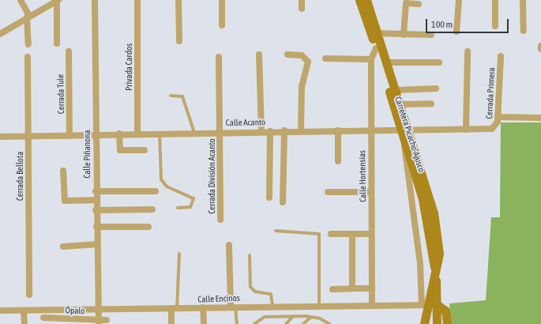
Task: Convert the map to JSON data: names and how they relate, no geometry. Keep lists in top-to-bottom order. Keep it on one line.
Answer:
{"streets":{"main road":["Carretera Picacho-Ajusco"],"street":["Privada Cardos","Cerrada Primera","Cerrada Tule","Calle Acanto","Calle Piñanona","Cerrada Bellota","Cerrada División Acanto","Calle Hortensias","Calle Encinos","Ópalo"]},"crossings":[["Privada Cardos","Calle Acanto"],["Cerrada Primera","Calle Acanto"],["Cerrada Tule","Calle Acanto"],["Calle Acanto","Carretera Picacho-Ajusco"],["Calle Acanto","Calle Piñanona"],["Calle Acanto","Cerrada Bellota"],["Calle Acanto","Cerrada División Acanto"],["Calle Acanto","Calle Hortensias"],["Carretera Picacho-Ajusco","Calle Hortensias"],["Carretera Picacho-Ajusco","Calle Encinos"],["Calle Piñanona","Calle Encinos"],["Calle Piñanona","Ópalo"],["Calle Hortensias","Calle Encinos"]],"scale_bar":"100 m"}
